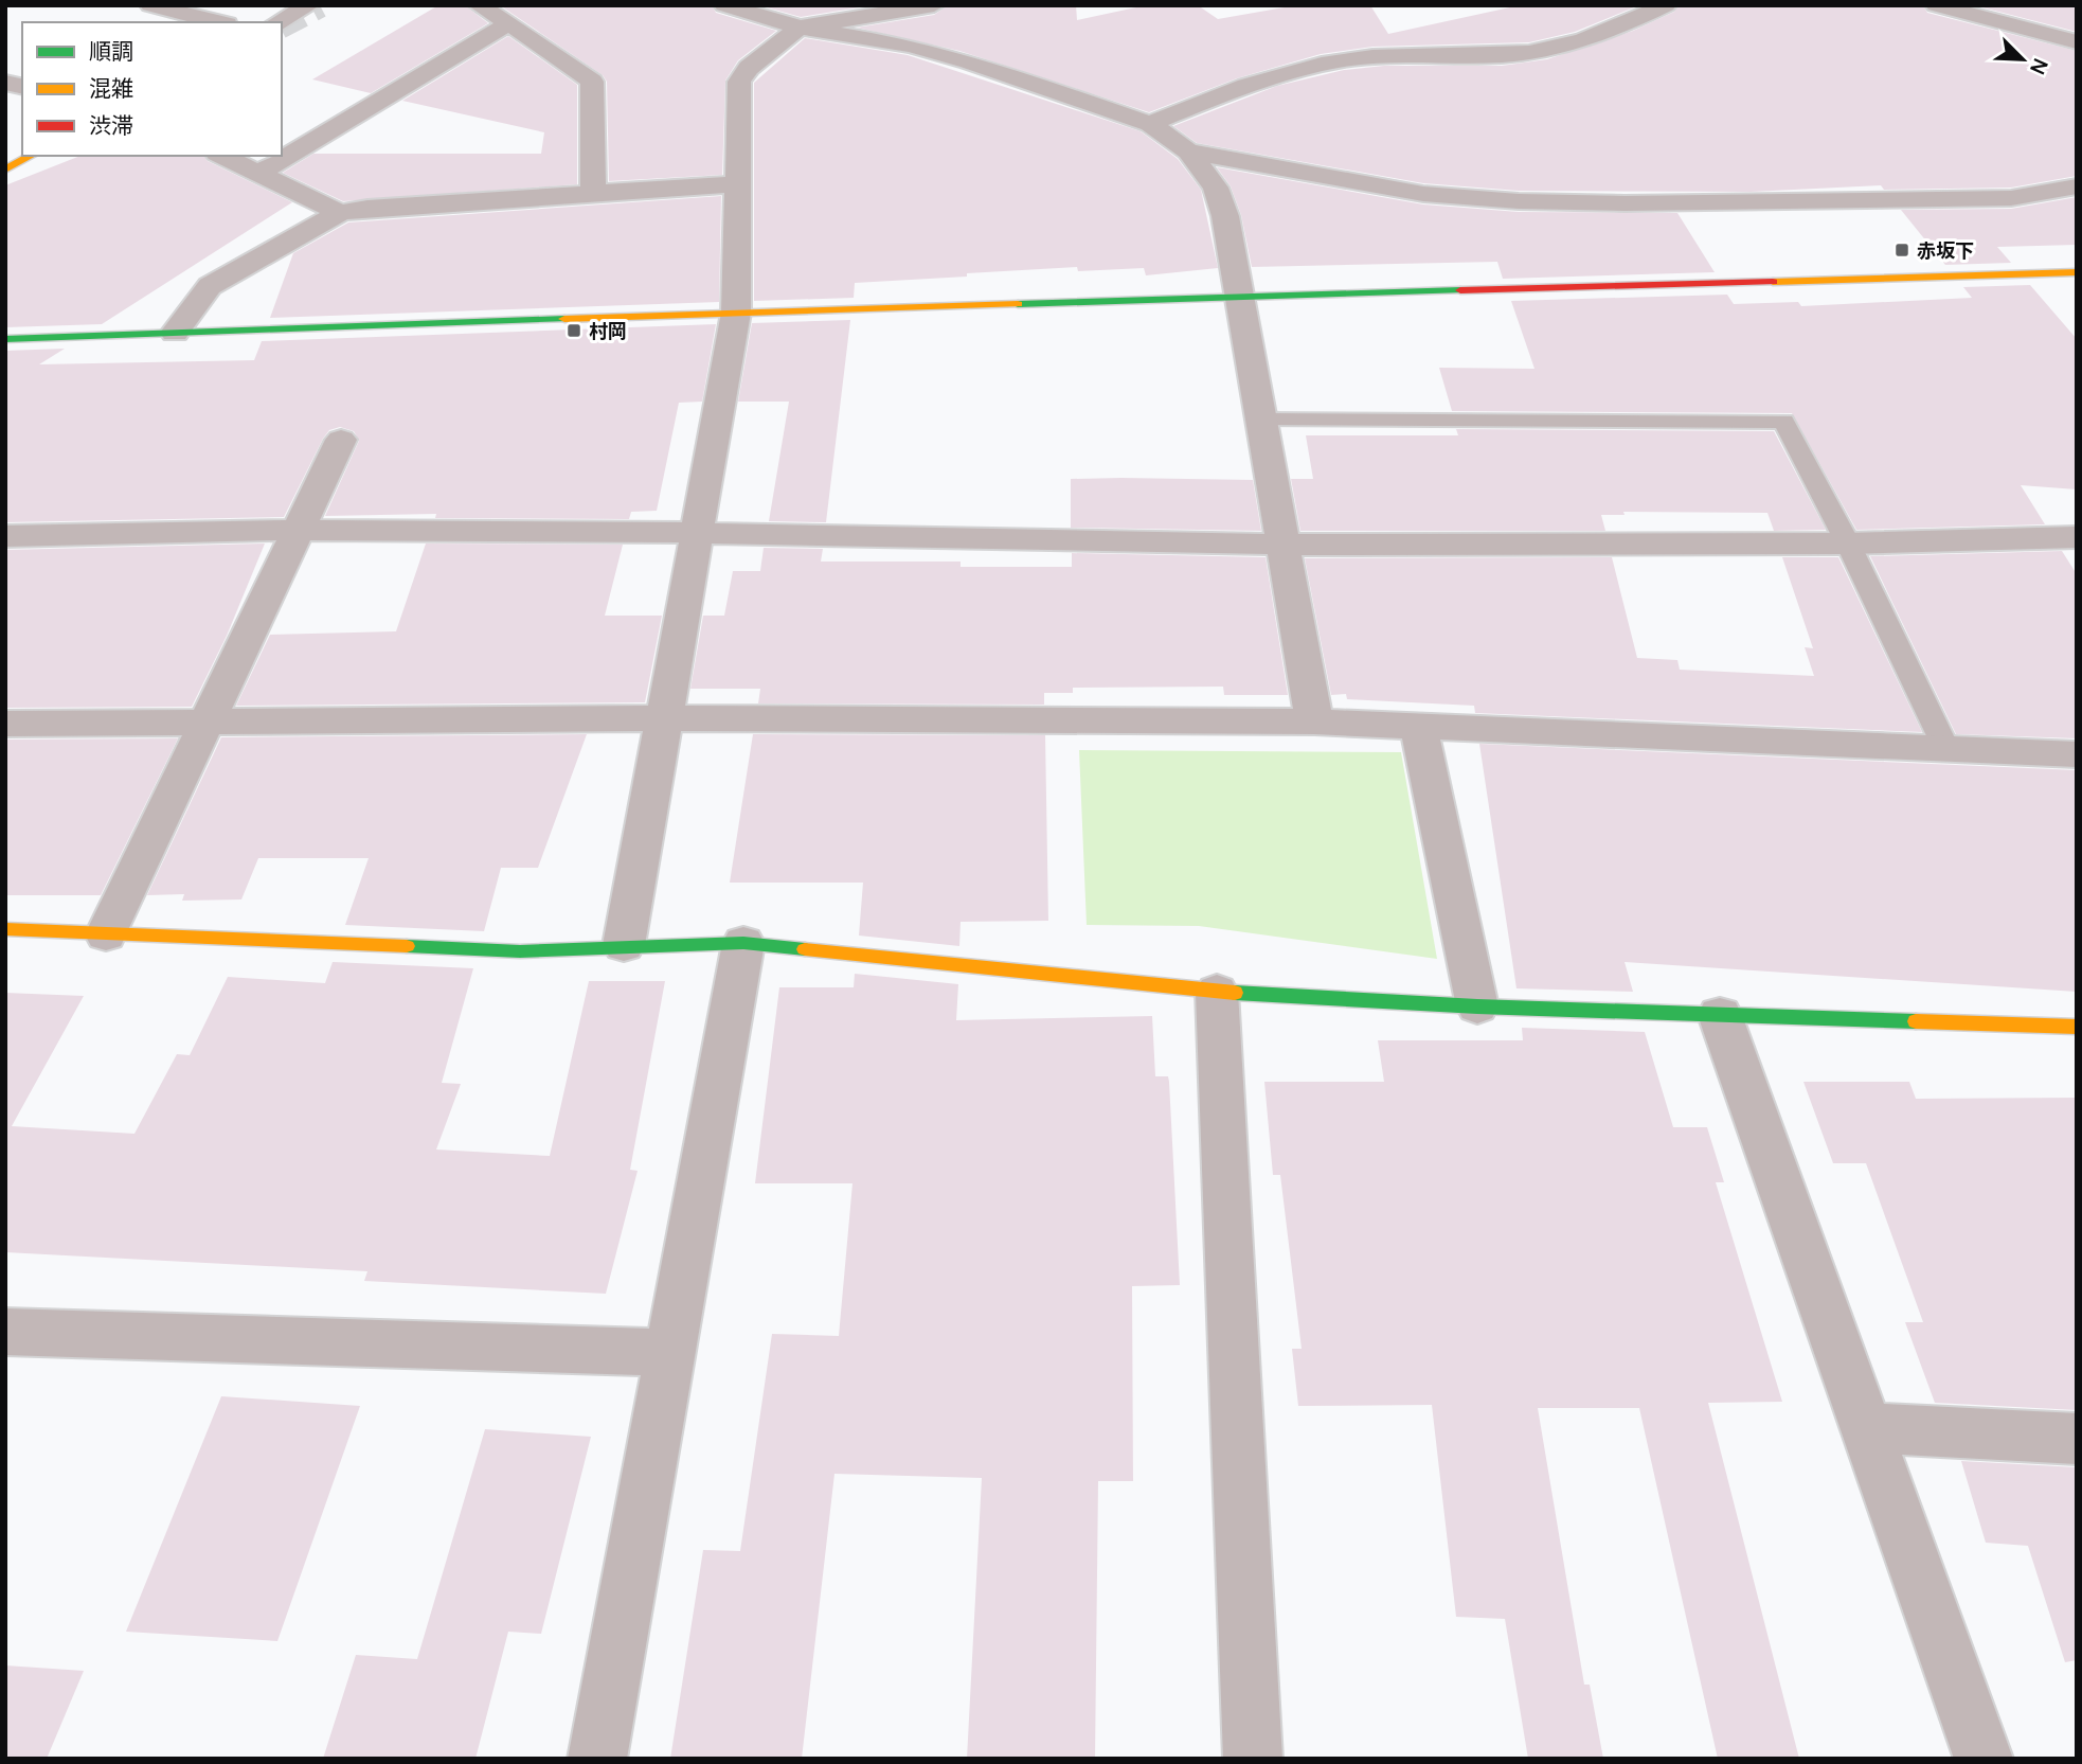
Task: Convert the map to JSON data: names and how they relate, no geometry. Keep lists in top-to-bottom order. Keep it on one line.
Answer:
{"places":{"transit":["赤坂下","村岡"]},"legend":["順調","混雑","渋滞"],"north":"bottom right"}
